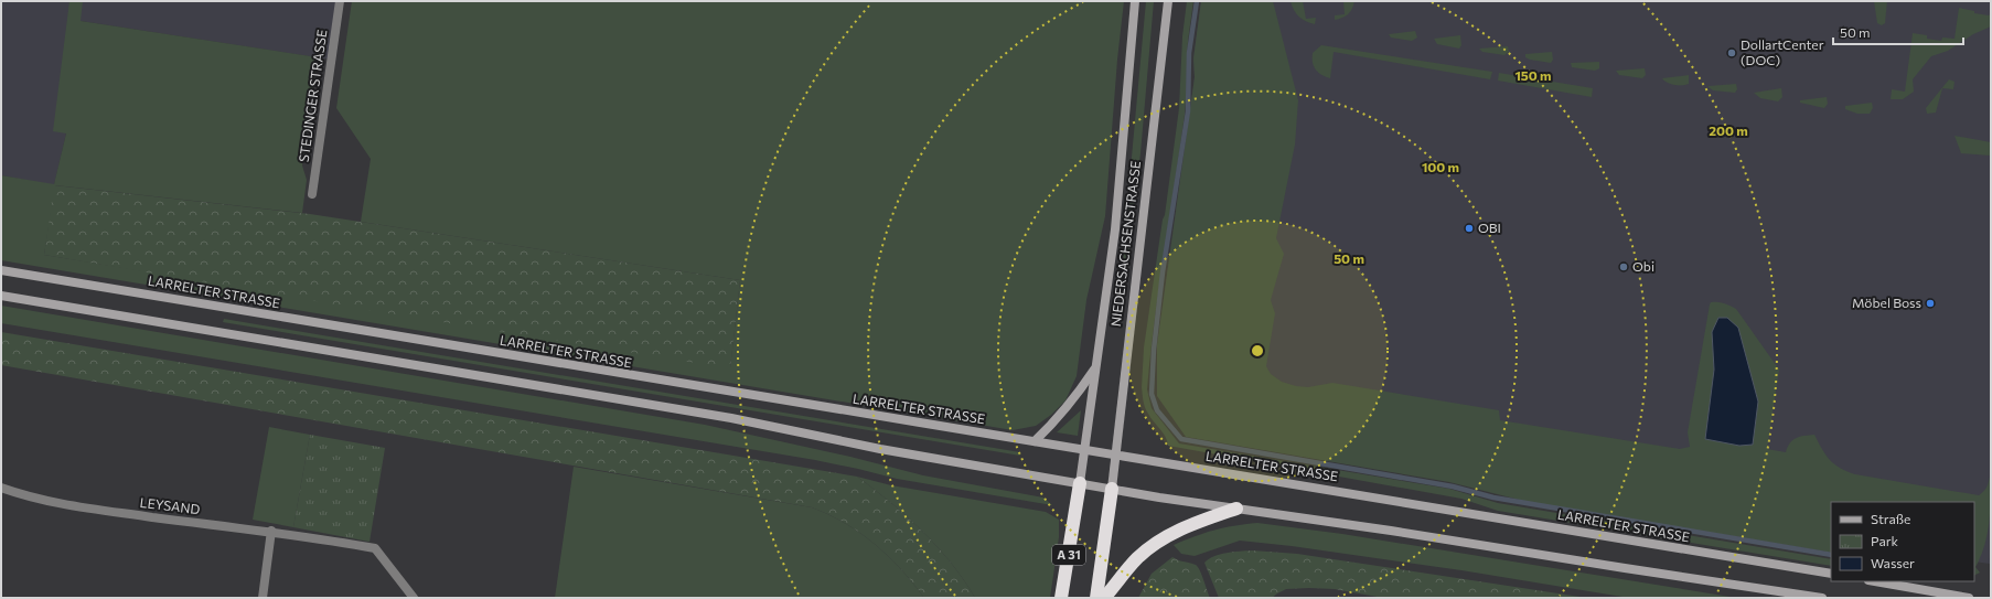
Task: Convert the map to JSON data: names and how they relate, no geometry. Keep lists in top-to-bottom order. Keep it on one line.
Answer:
{"streets":{"highway":["A 31"],"main road":["NIEDERSACHSENSTRASSE","LARRELTER STRASSE"],"street":["STEDINGER STRASSE","LEYSAND"]},"crossings":[["NIEDERSACHSENSTRASSE","LARRELTER STRASSE"],["NIEDERSACHSENSTRASSE","A 31"]],"places":["DollartCenter (DOC)","OBI","Obi","Möbel Boss"],"legend":["Straße","Park","Wasser"],"scale_bar":"50 m","rings":["150 m","200 m","100 m","50 m"]}
